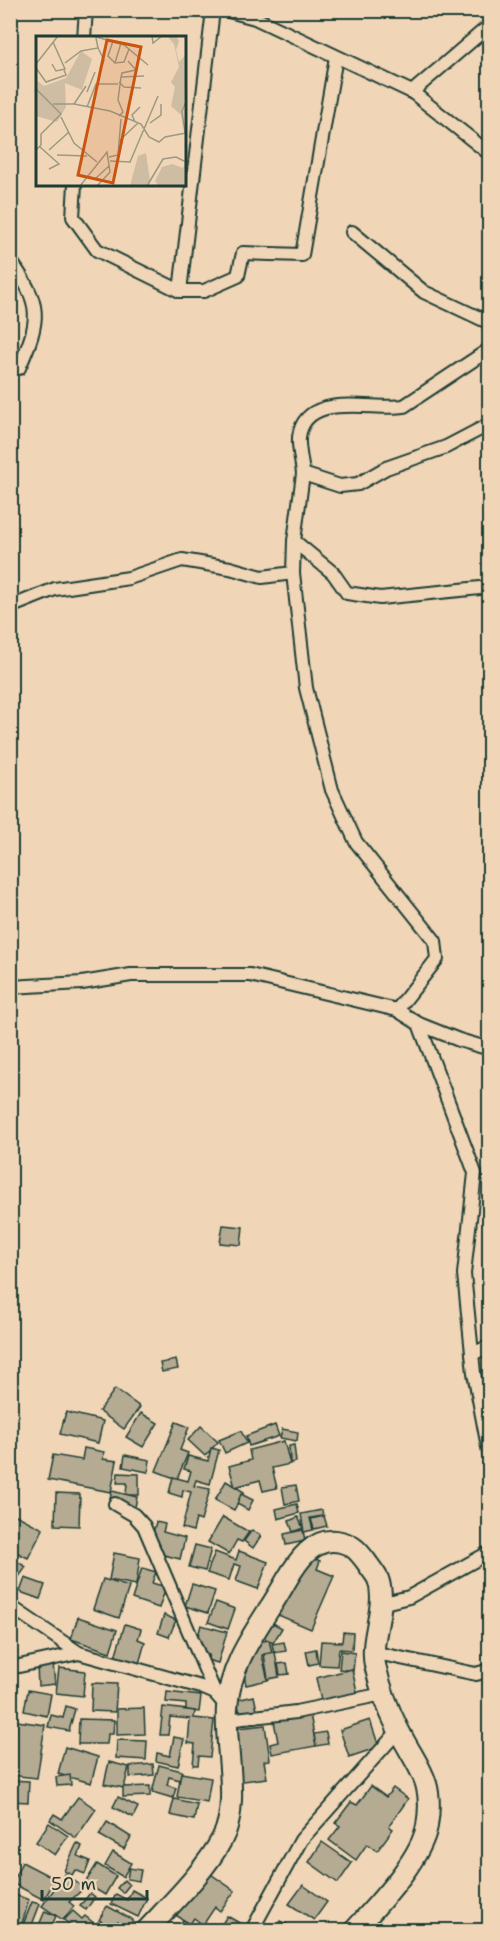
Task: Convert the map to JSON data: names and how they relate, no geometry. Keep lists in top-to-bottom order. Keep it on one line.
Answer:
{"scale_bar":"50 m"}
